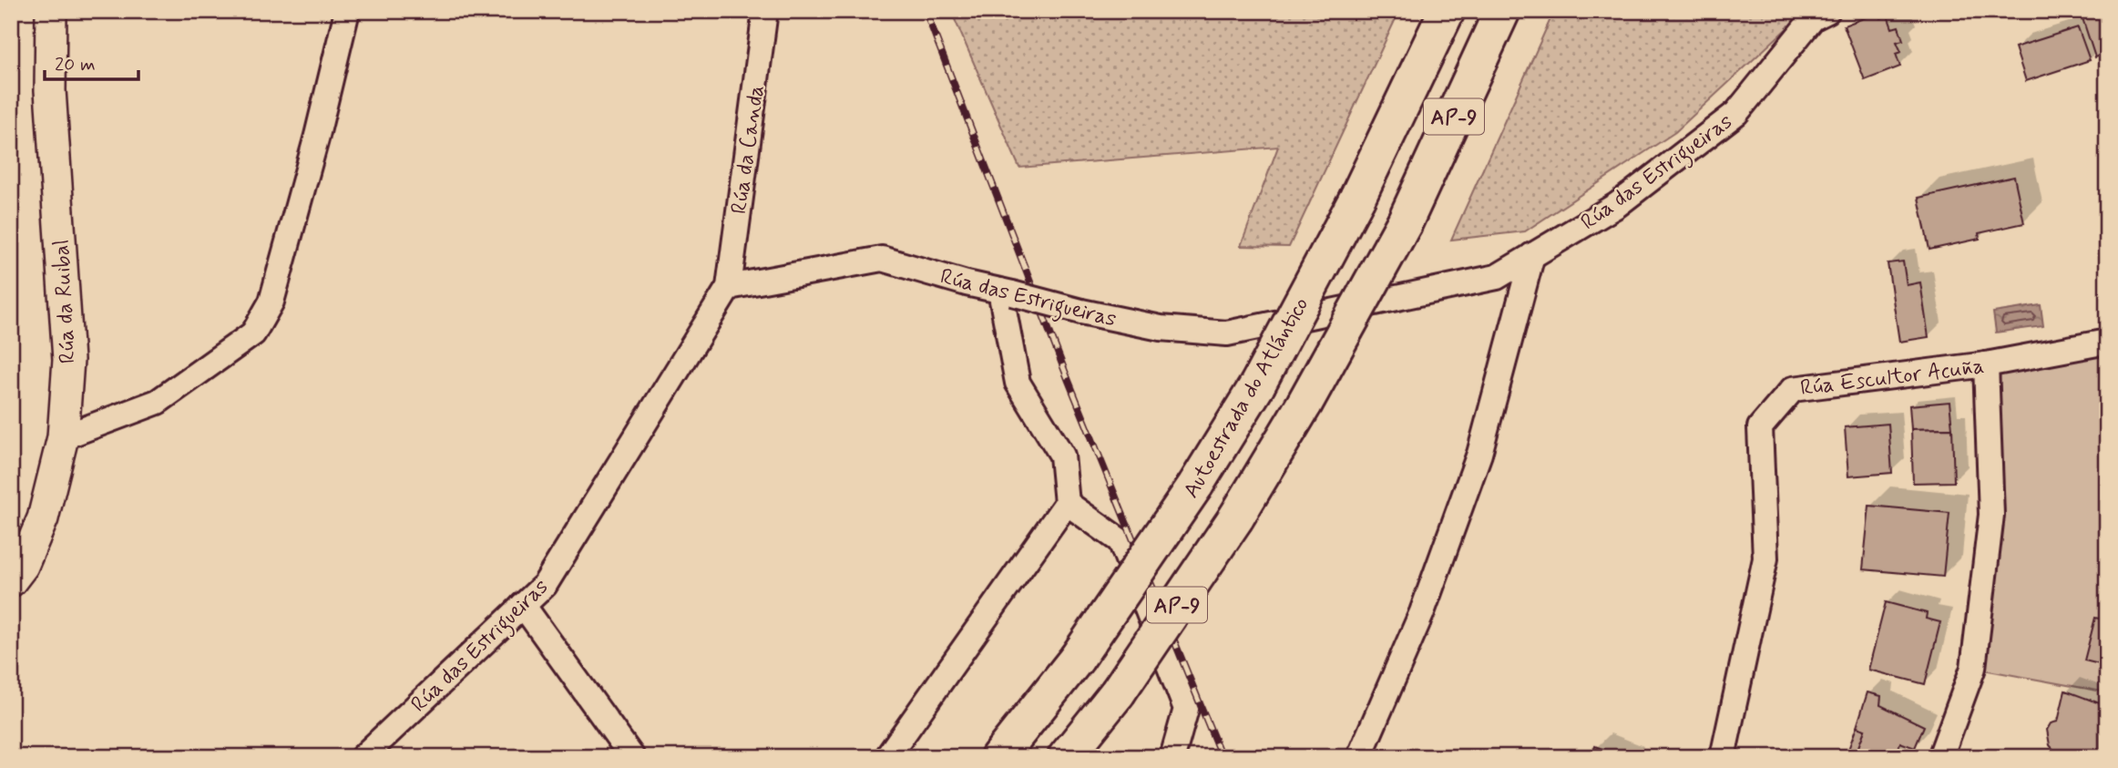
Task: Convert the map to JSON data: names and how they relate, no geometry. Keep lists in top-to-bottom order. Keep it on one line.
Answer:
{"streets":{"highway":["AP-9","Autoestrada do Atlántico"],"street":["Rúa da Canda","Rúa das Estrigueiras","Rúa da Ruibal","Rúa Escultor Acuña"]},"crossings":[["Rúa da Canda","Rúa das Estrigueiras"]],"scale_bar":"20 m"}
